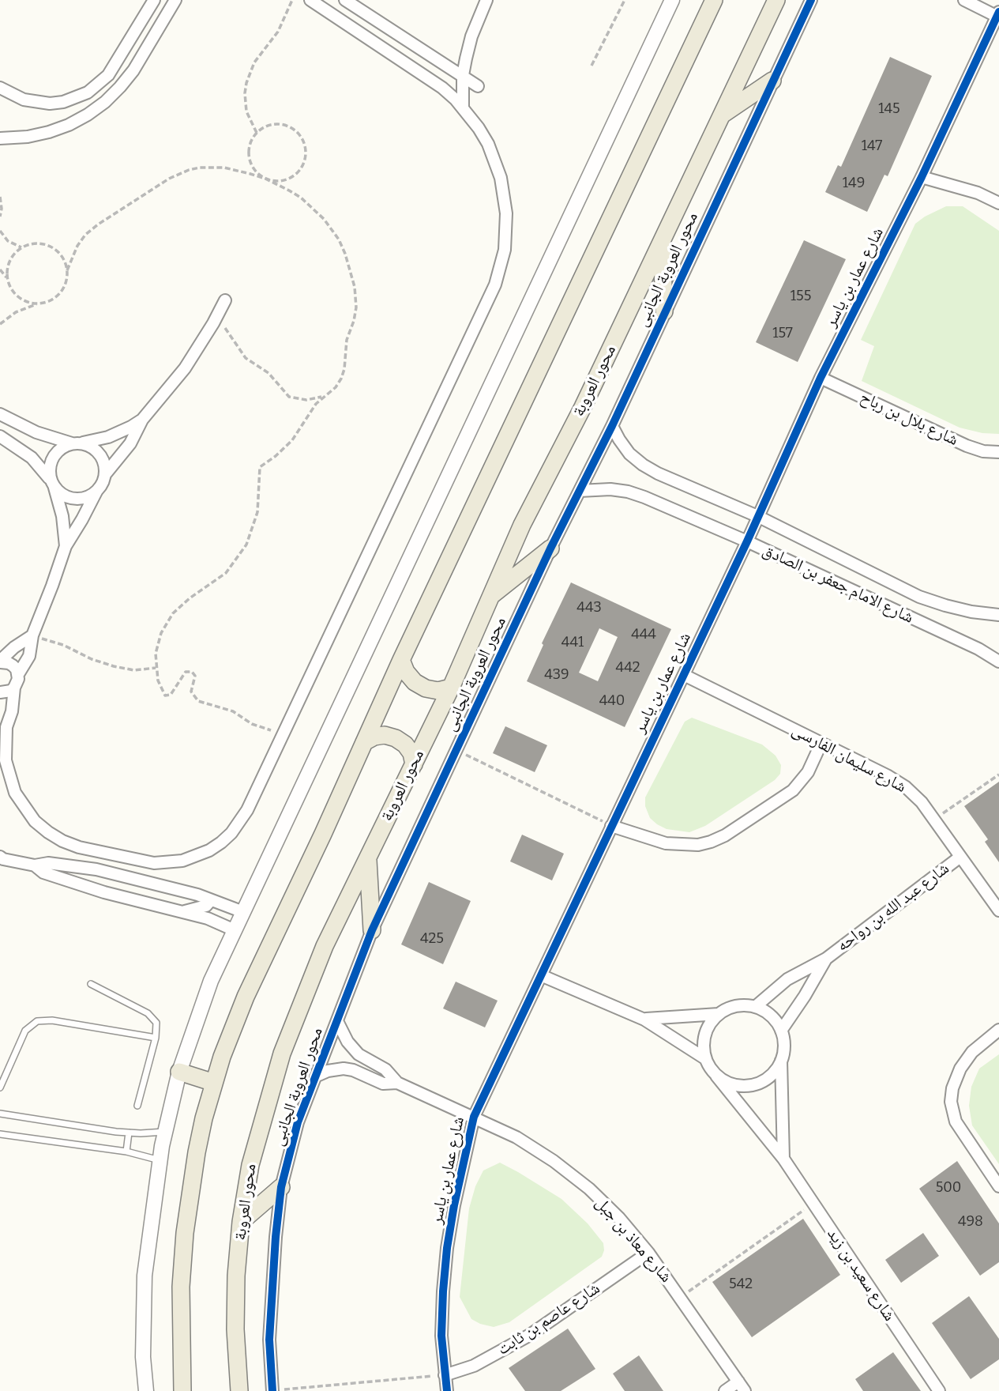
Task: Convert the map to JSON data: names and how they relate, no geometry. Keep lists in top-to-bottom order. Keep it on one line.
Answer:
{"streets":{"main road":["محور العروبة"],"street":["محور العروبة الجانبى","شارع عمار بن ياسر","شارع بلال بن رباح","شارع الامام جعفر بن الصادق","شارع سليمان الفارسى","شارع عبد الله بن رواحه","شارع معاذ بن جبل","شارع سعيد بن زيد","شارع عاصم بن ثابت"]},"crossings":[["محور العروبة الجانبى","شارع الامام جعفر بن الصادق"],["محور العروبة الجانبى","شارع معاذ بن جبل"],["شارع عمار بن ياسر","شارع بلال بن رباح"],["شارع عمار بن ياسر","شارع الامام جعفر بن الصادق"],["شارع عمار بن ياسر","شارع سليمان الفارسى"],["شارع عمار بن ياسر","شارع معاذ بن جبل"],["شارع عمار بن ياسر","شارع عاصم بن ثابت"],["شارع سليمان الفارسى","شارع عبد الله بن رواحه"],["شارع عبد الله بن رواحه","شارع سعيد بن زيد"],["شارع معاذ بن جبل","شارع عاصم بن ثابت"]],"house_numbers":["145","147","149","155","157","443","444","441","442","439","440","425","500","498","542"]}
